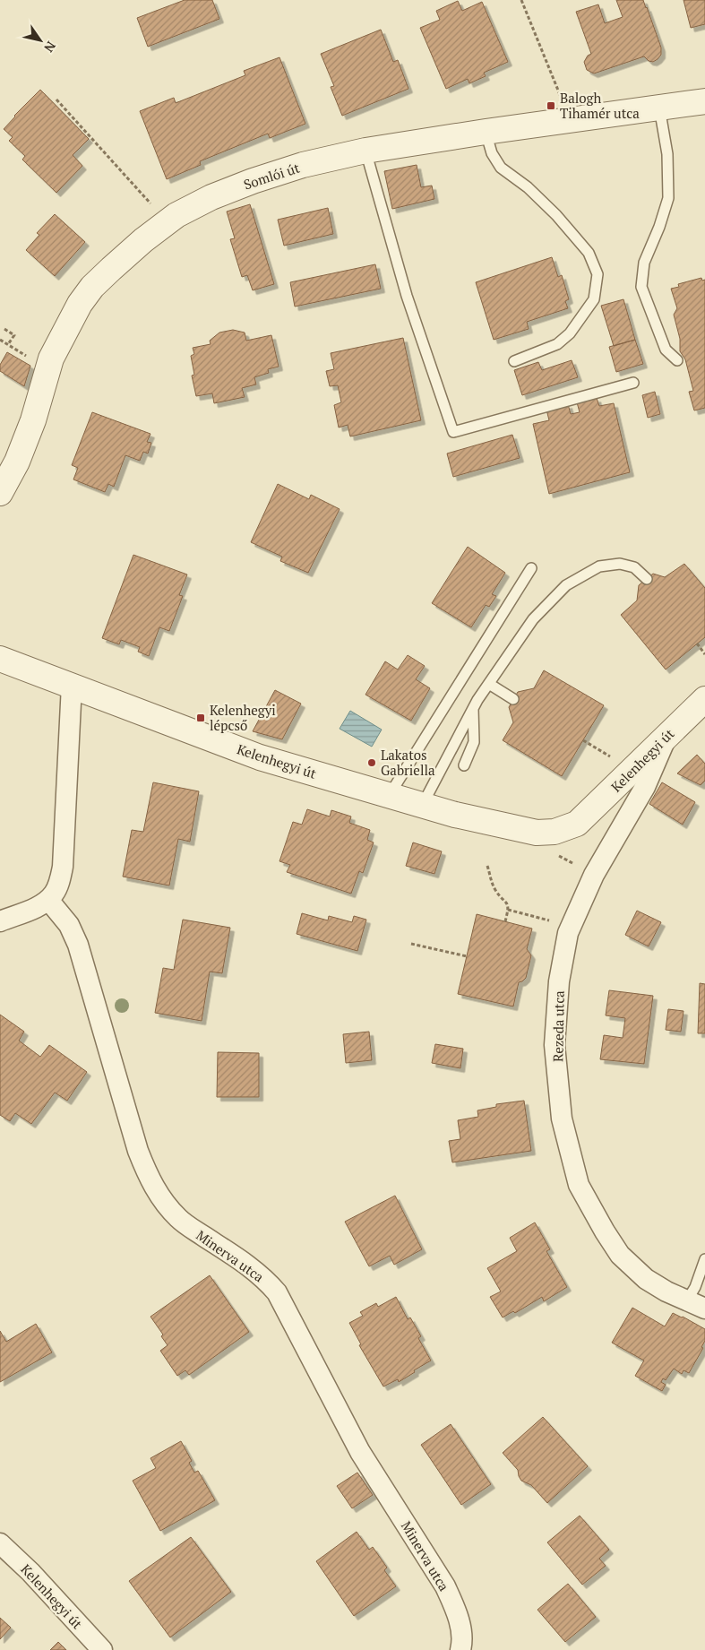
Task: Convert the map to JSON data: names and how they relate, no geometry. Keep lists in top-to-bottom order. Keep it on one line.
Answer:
{"streets":{"street":["Somlói út","Kelenhegyi út","Rezeda utca","Minerva utca"]},"crossings":[["Kelenhegyi út","Rezeda utca"]],"places":{"transit":["Balogh Tihamér utca","Kelenhegyi lépcső"],"other":["Lakatos Gabriella"]},"north":"bottom right"}
